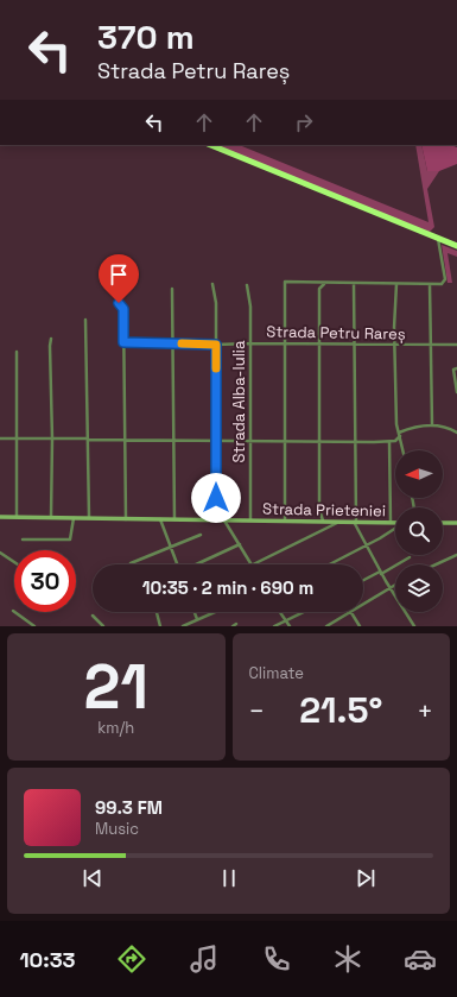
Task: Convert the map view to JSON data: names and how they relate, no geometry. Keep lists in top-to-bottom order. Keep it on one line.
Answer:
{"streets":{"street":["Strada Petru Rareș","Strada Alba-Iulia","Strada Prieteniei"]},"crossings":[["Strada Petru Rareș","Strada Alba-Iulia"],["Strada Alba-Iulia","Strada Prieteniei"]],"north":"left","page":{"turn":["370 m","Strada Petru Rareș"],"limit":"30","trip":"10:35 · 2 min · 690 m","tile":[["21","km/h"],"Climate"],"heat":["−","21.5°","+"],"song":["99.3 FM","Music"],"tabs":"10:33"}}
